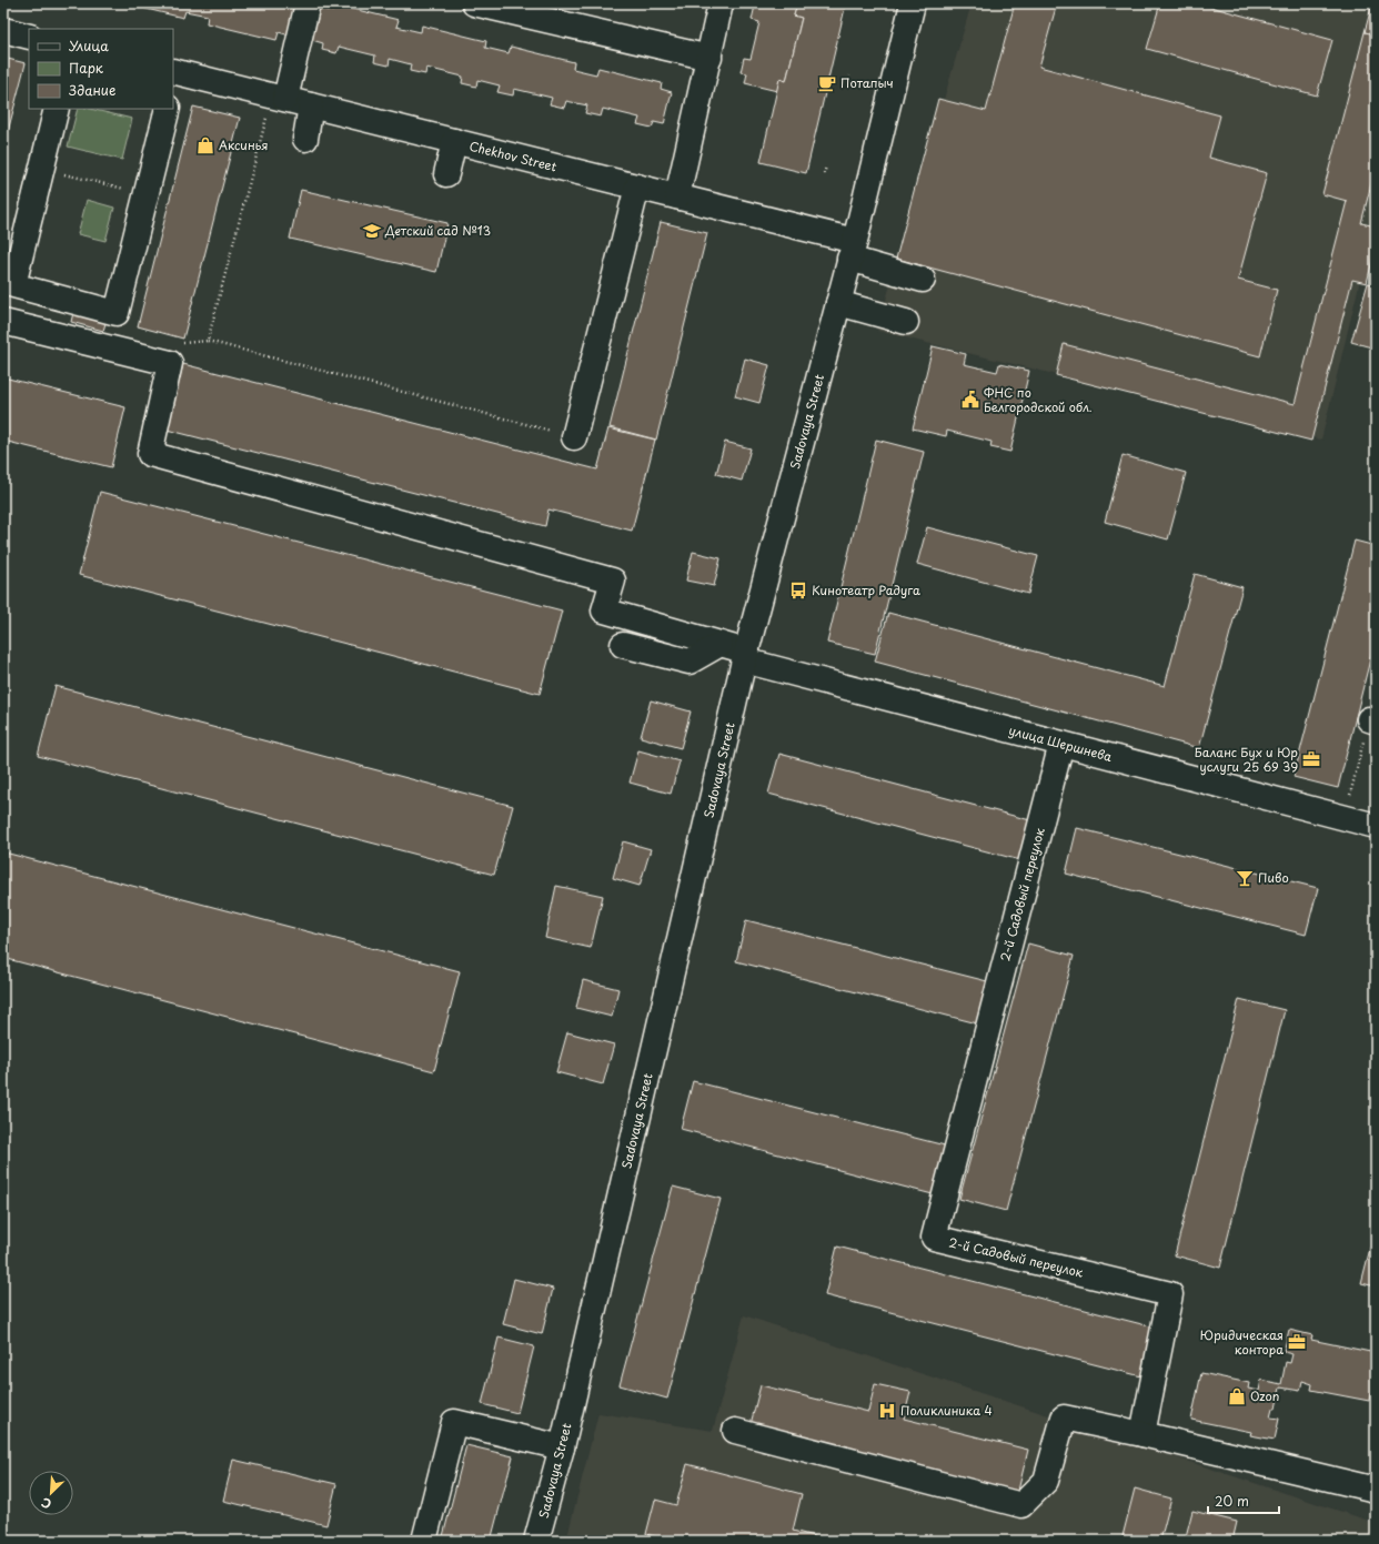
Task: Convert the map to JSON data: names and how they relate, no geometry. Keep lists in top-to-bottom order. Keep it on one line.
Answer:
{"streets":{"street":["Chekhov Street","Sadovaya Street","улица Шершнева","2-й Садовый переулок"]},"crossings":[["Chekhov Street","Sadovaya Street"],["Sadovaya Street","улица Шершнева"],["улица Шершнева","2-й Садовый переулок"]],"places":{"cafe":["Потапыч"],"shop":["Аксинья","Ozon"],"school or university":["Детский сад №13"],"public building":["ФНС по Белгородской обл."],"bus stop":["Кинотеатр Радуга"],"office":["Баланс Бух и Юр услуги 25 69 39","Юридическая контора"],"bar":["Пиво"],"hospital":["Поликлиника 4"]},"legend":["Улица","Парк","Здание"],"scale_bar":"20 m","north":"bottom left"}
